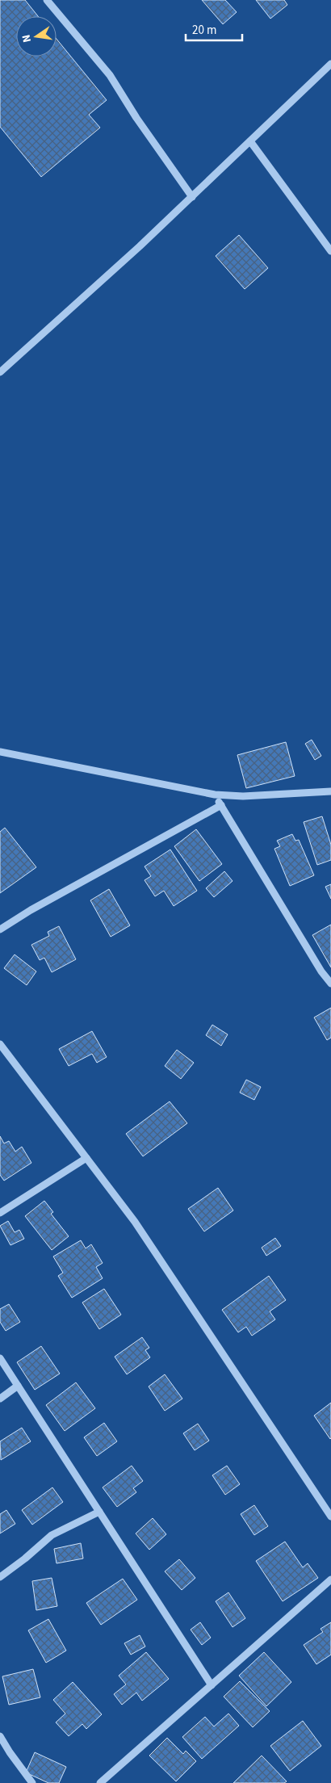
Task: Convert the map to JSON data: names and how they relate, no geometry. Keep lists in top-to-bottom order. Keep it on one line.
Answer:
{"scale_bar":"20 m","north":"left"}
